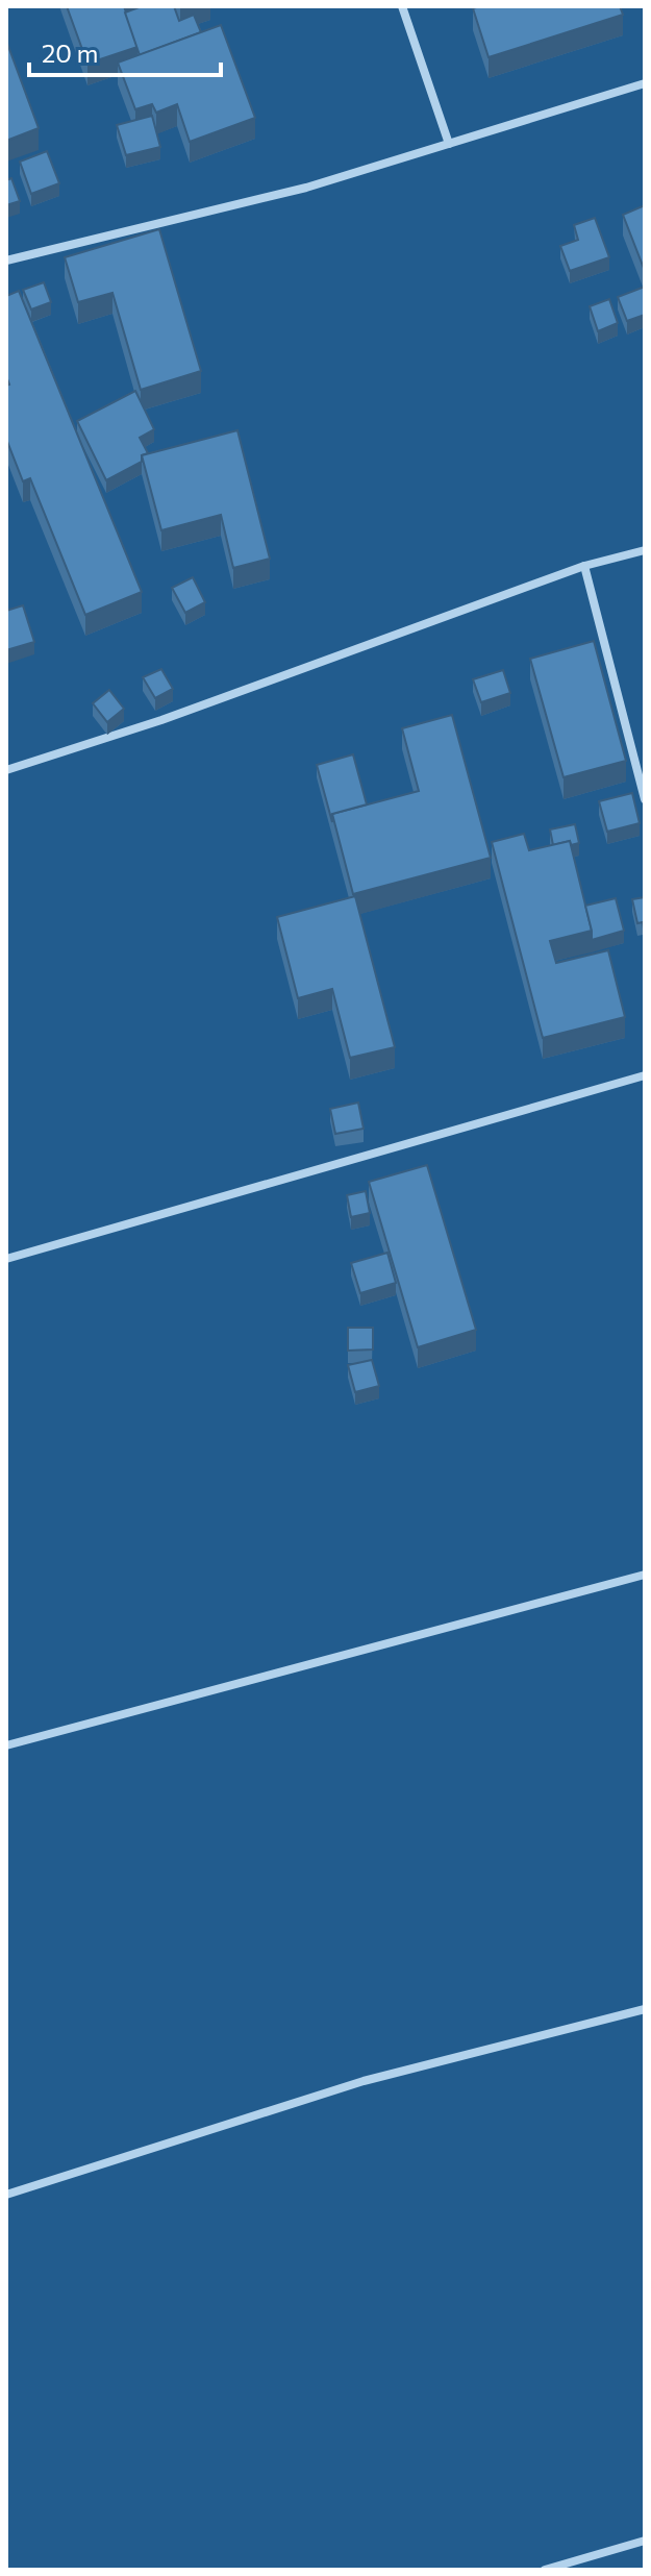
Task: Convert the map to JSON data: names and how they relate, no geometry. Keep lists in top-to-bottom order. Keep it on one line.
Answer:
{"scale_bar":"20 m"}
